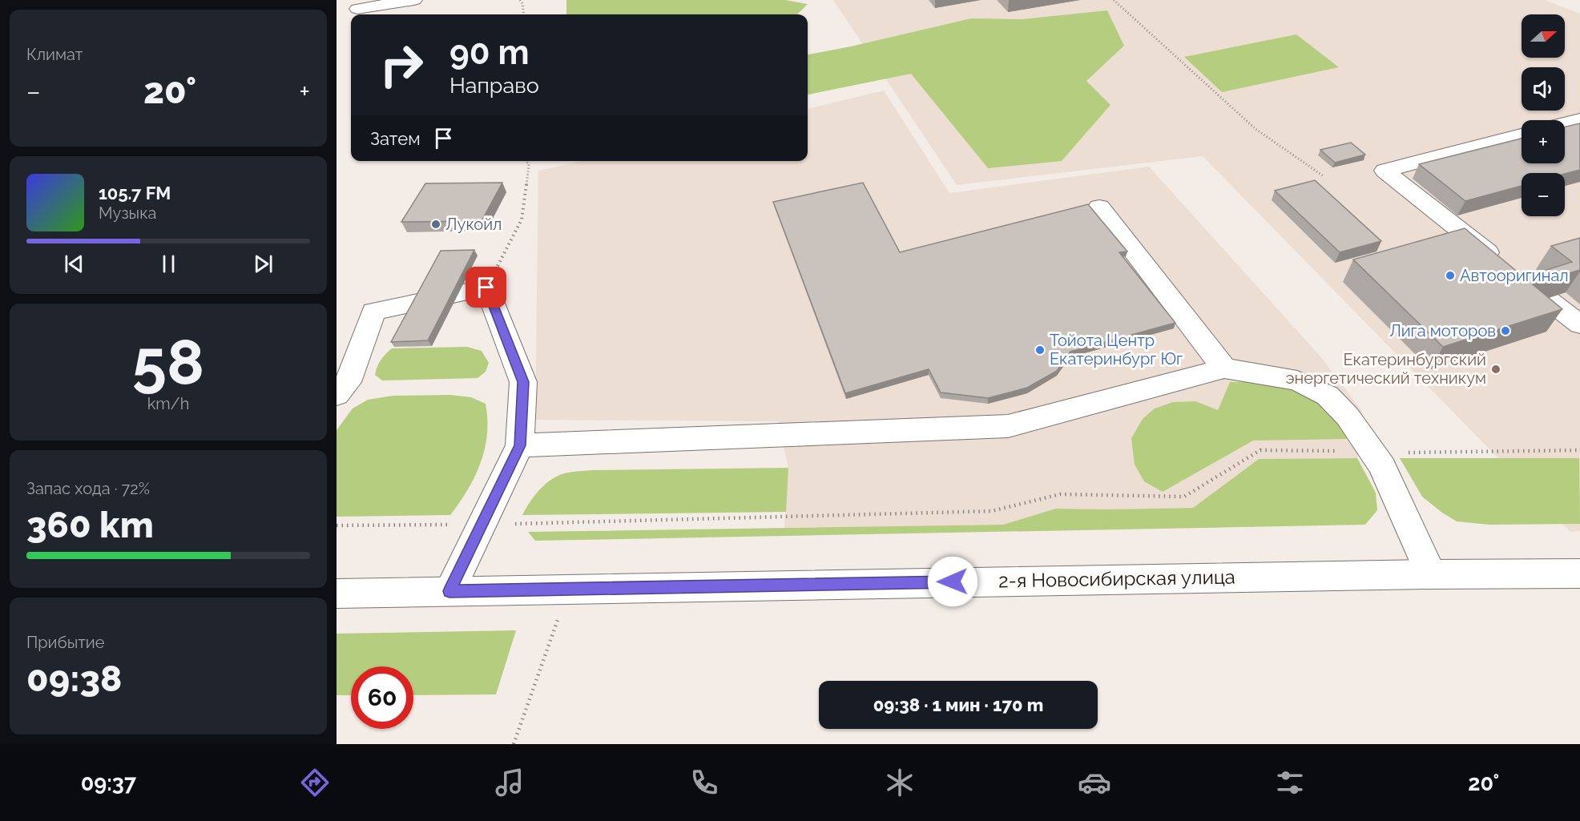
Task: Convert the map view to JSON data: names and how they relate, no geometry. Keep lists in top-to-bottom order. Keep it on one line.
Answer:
{"streets":{"main road":["2-я Новосибирская улица"]},"places":["Лукойл","Автооригинал","Лига моторов","Тойота Центр Екатеринбург Юг","Екатеринбургский энергетический техникум"],"north":"right","page":{"tile":["Климат",["58","km/h"],["Запас хода · 72%","360 km"],["Прибытие","09:38"]],"map_buttons":["+","−"],"turn":["90 m","Направо"],"heat":["−","20°","+"],"then":"Затем","song":["105.7 FM","Музыка"],"limit":"60","trip":"09:38 · 1 мин · 170 m","tabs":["09:37","20°"]}}
